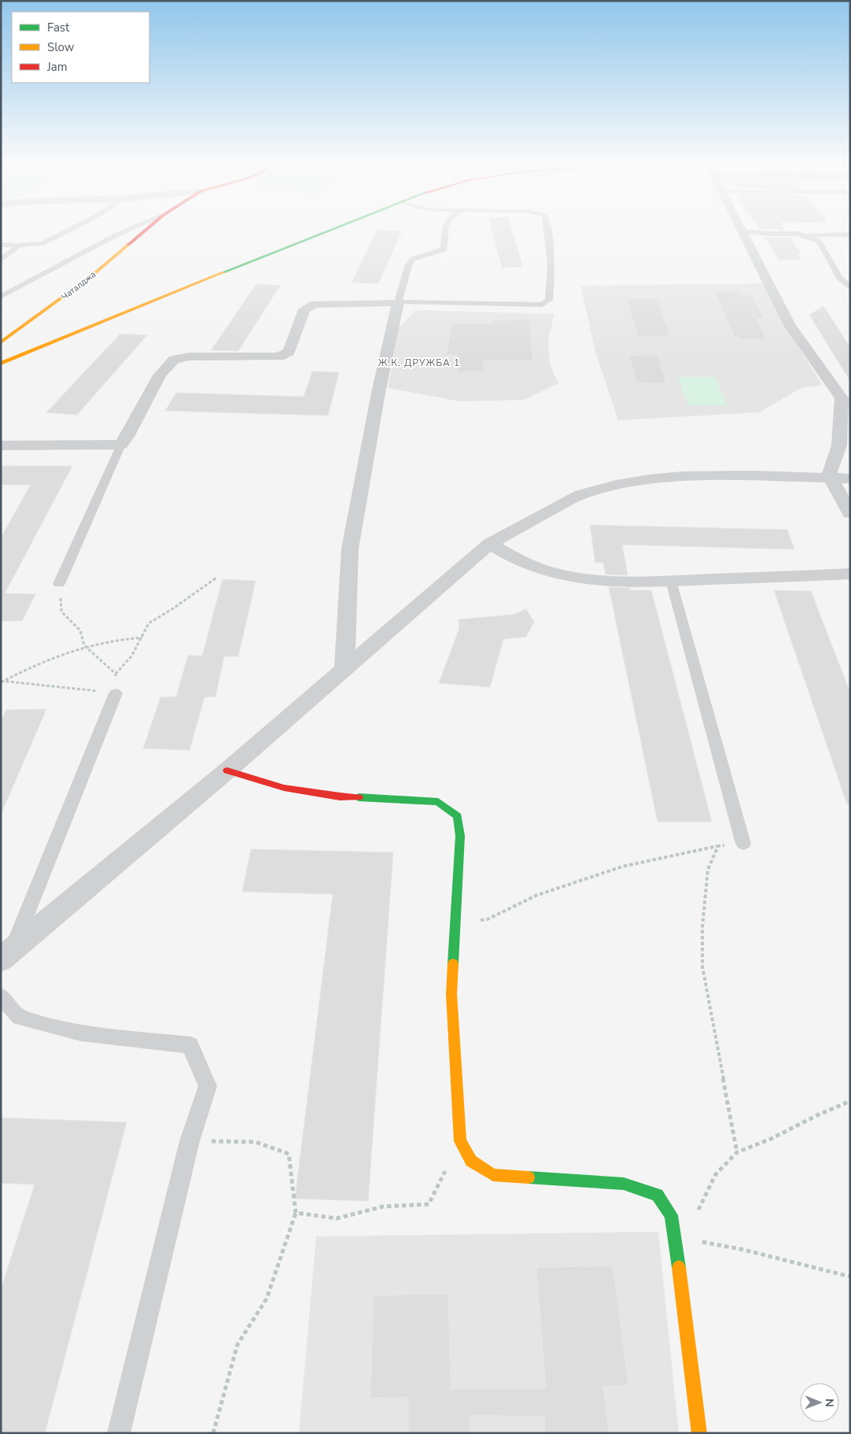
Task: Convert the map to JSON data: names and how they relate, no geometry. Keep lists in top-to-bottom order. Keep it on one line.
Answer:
{"streets":{"street":["Чаталджа"]},"districts":["Ж.К. ДРУЖБА 1"],"legend":["Fast","Slow","Jam"],"north":"right"}
